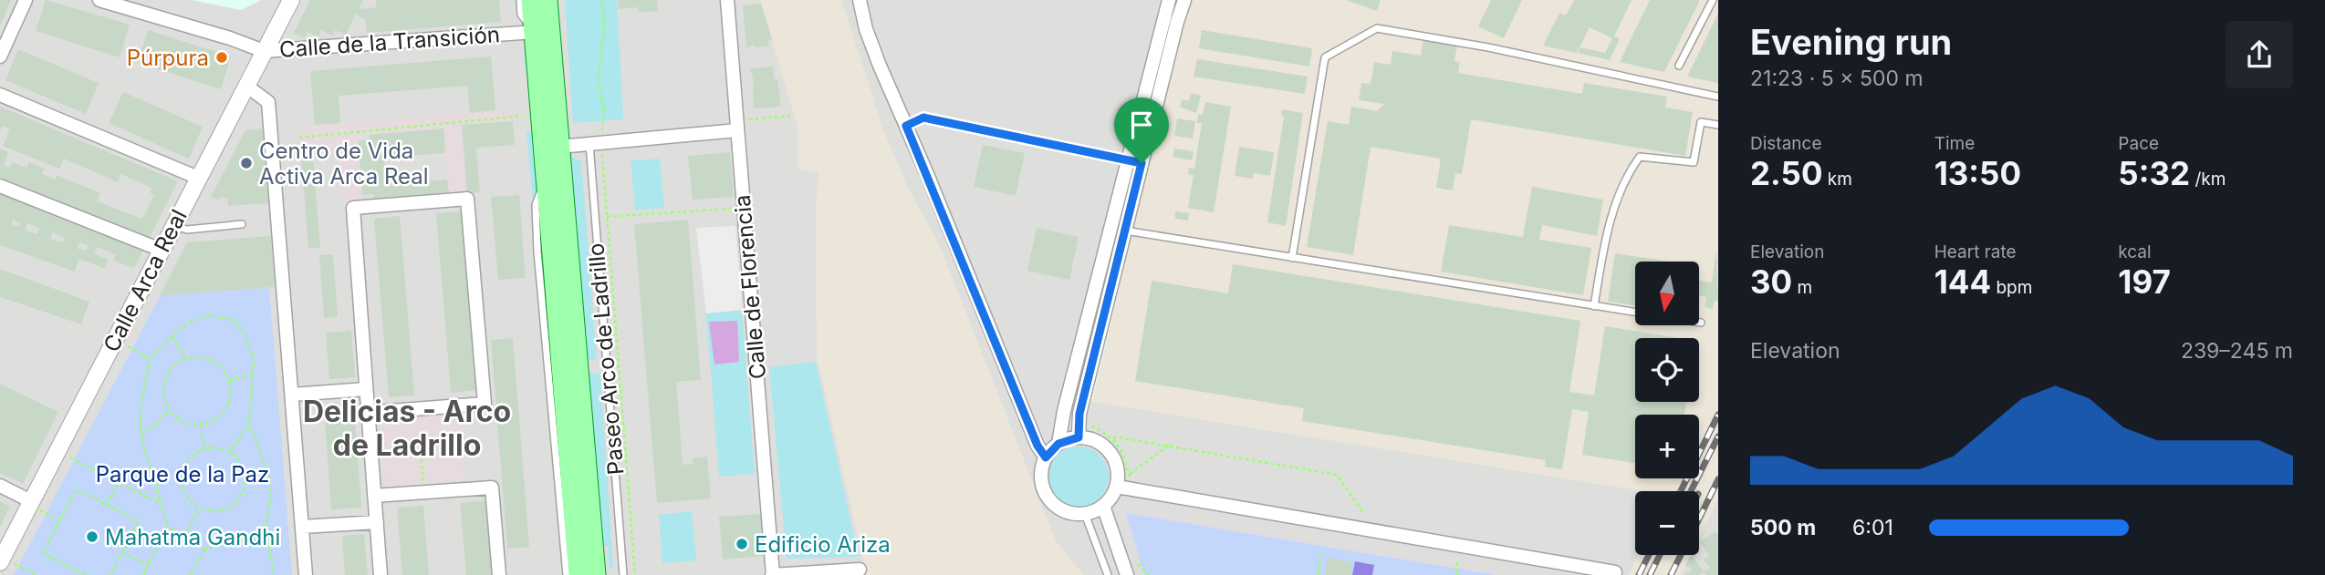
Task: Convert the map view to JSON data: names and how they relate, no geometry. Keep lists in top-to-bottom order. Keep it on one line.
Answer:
{"streets":{"main road":["Paseo Arco de Ladrillo"],"street":["Calle de la Transición","Calle Arca Real","Calle de Florencia"]},"crossings":[["Calle de la Transición","Calle Arca Real"],["Calle de la Transición","Paseo Arco de Ladrillo"]],"districts":["Delicias - Arco de Ladrillo"],"parks":["Parque de la Paz"],"places":["Púrpura","Centro de Vida Activa Arca Real","Mahatma Gandhi","Edificio Ariza"],"north":"bottom","page":{"heading":["Evening run","21:23 · 5 × 500 m"],"stats":[["Distance","2.50 km"],["Time","13:50"],["Pace","5:32 /km"],["Elevation","30 m"],["Heart rate","144 bpm"],["kcal","197"]],"map_buttons":["+","−"],"chart":["Elevation","239–245 m"],"list":[{"name":"500 m","note":"6:01"}]}}
